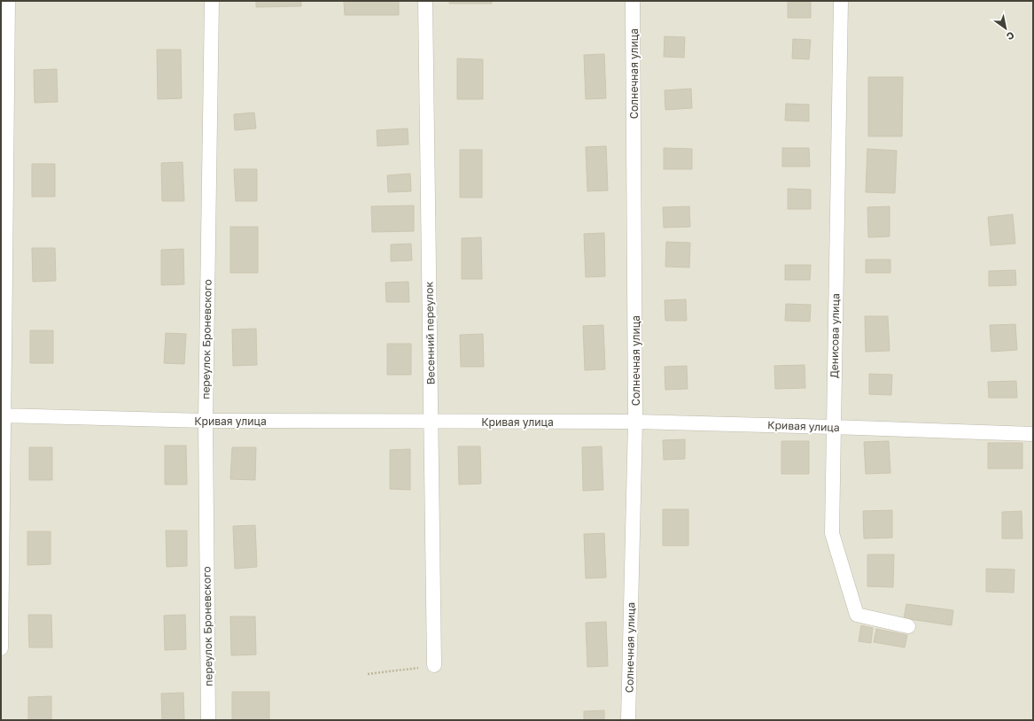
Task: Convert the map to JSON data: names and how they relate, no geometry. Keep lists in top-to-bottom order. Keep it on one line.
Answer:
{"streets":{"street":["Солнечная улица","Весенний переулок","Денисова улица","переулок Броневского","Кривая улица"]},"crossings":[["Солнечная улица","Кривая улица"],["Весенний переулок","Кривая улица"],["Денисова улица","Кривая улица"],["переулок Броневского","Кривая улица"]],"north":"bottom right"}
